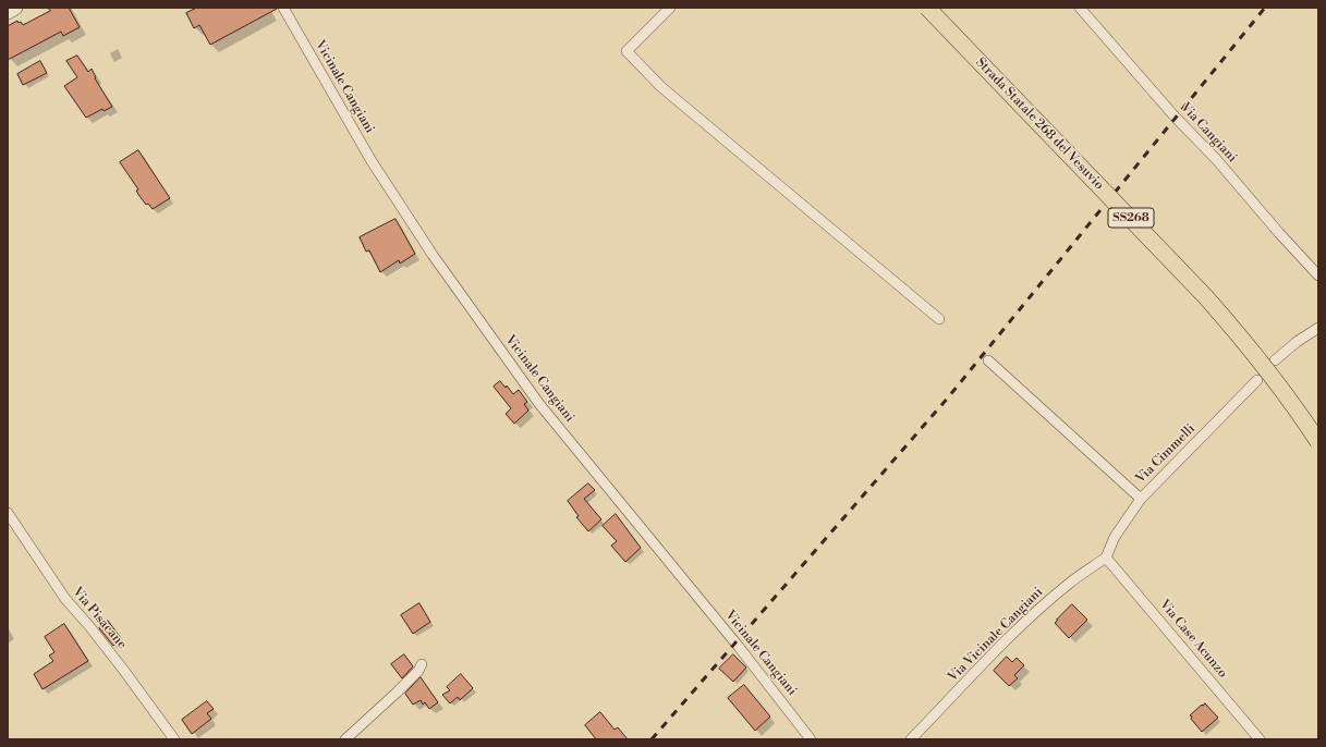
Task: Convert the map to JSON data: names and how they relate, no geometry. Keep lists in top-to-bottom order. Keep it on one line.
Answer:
{"streets":{"highway":["Strada Statale 268 del Vesuvio","SS268"],"street":["Vicinale Cangiani","Via Cangiani","Via Cimmelli","Via Pisacane","Via Vicinale Cangiani","Via Case Acunzo"]},"crossings":[["Via Cimmelli","Via Vicinale Cangiani"],["Via Cimmelli","Via Case Acunzo"],["Via Vicinale Cangiani","Via Case Acunzo"]]}
